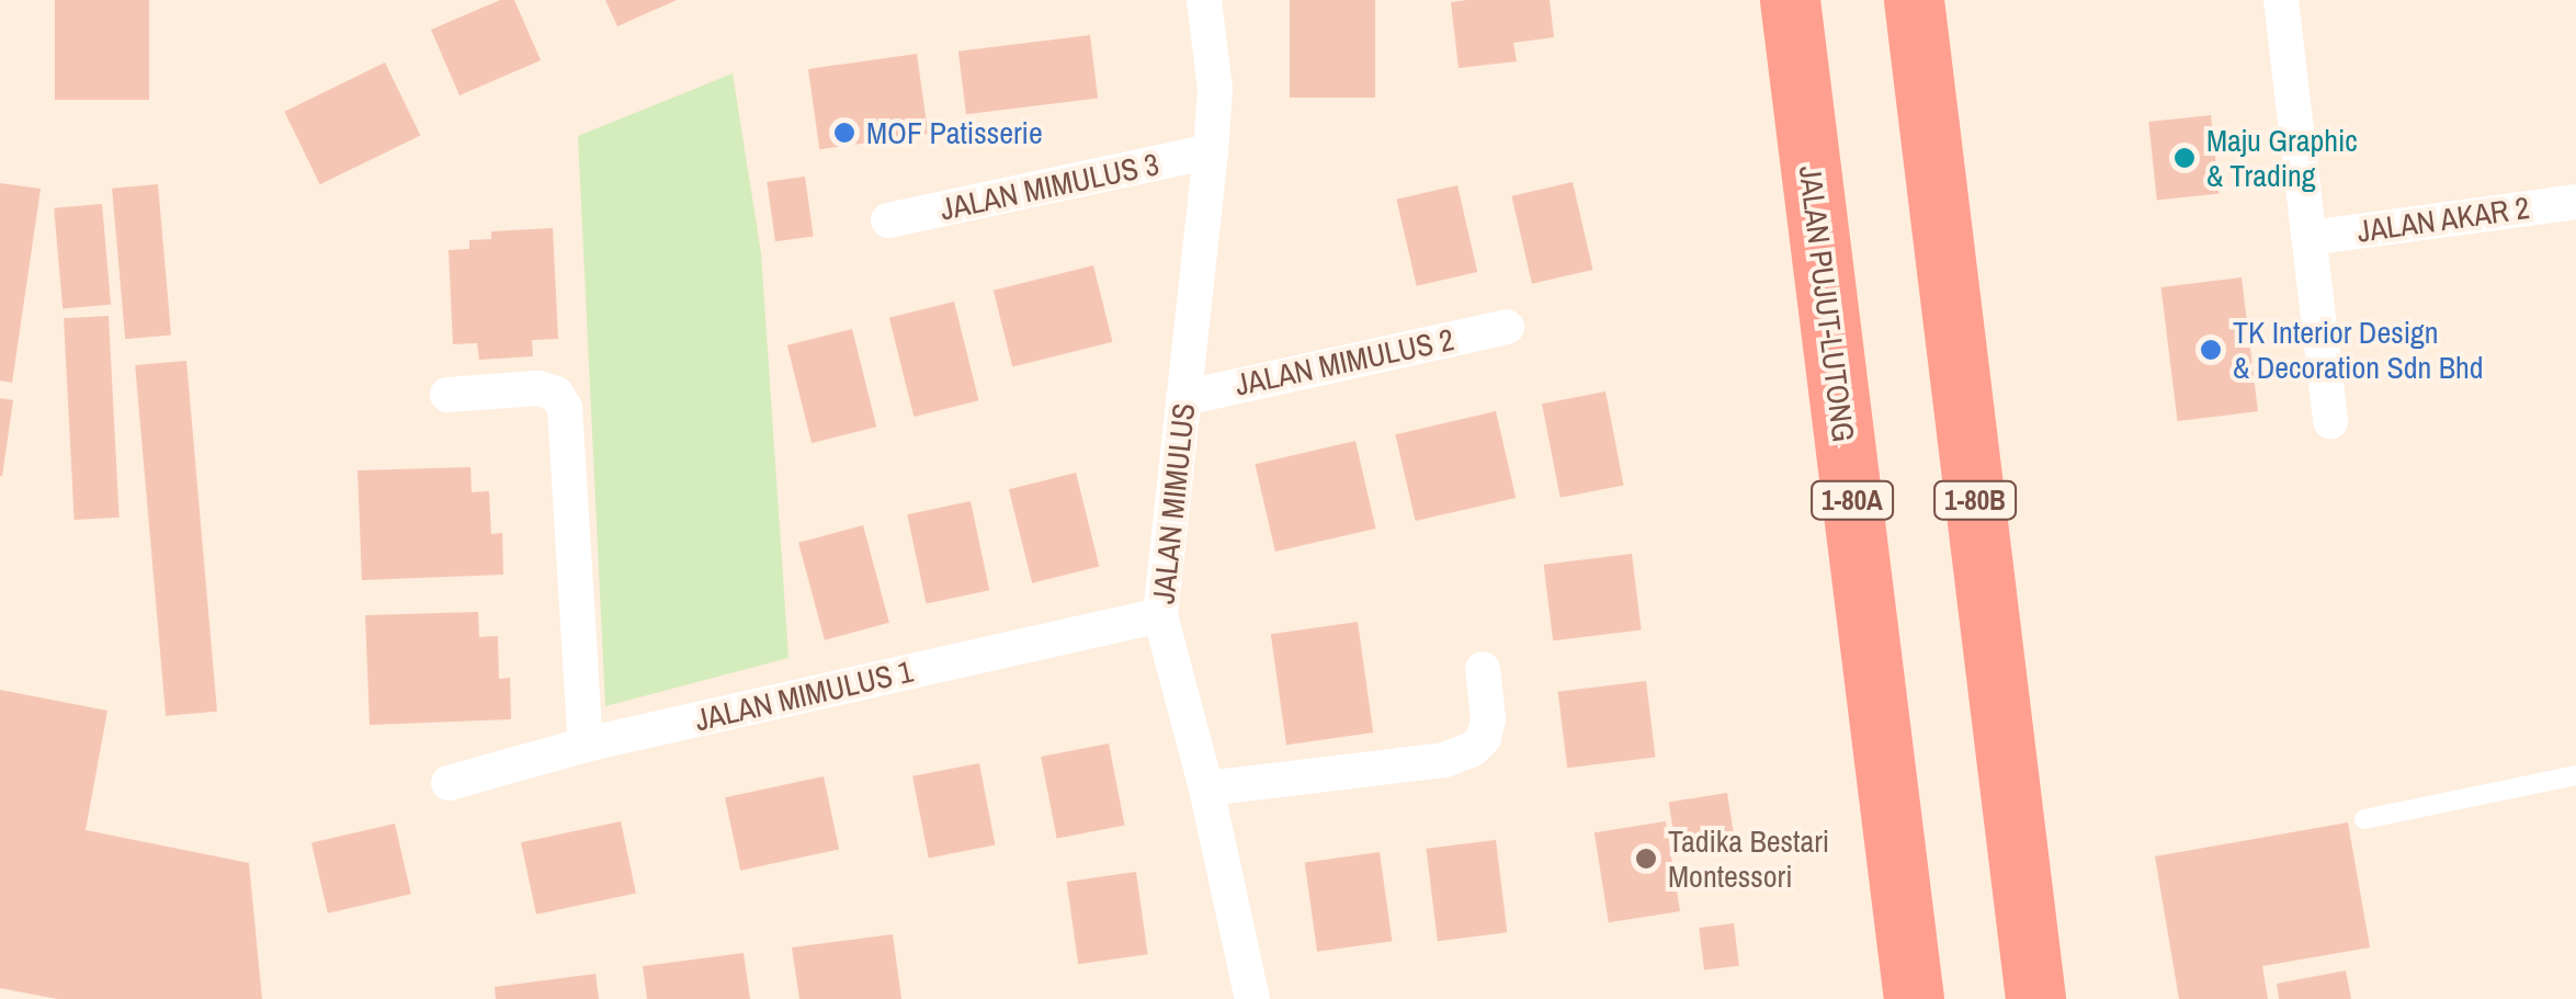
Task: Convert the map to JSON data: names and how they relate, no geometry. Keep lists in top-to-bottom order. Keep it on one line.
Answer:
{"streets":{"highway":["JALAN PUJUT-LUTONG","1-80A","1-80B"],"street":["JALAN MIMULUS 3","JALAN AKAR 2","JALAN MIMULUS 2","JALAN MIMULUS","JALAN MIMULUS 1"]},"crossings":[["JALAN MIMULUS 3","JALAN MIMULUS"],["JALAN MIMULUS 2","JALAN MIMULUS"],["JALAN MIMULUS","JALAN MIMULUS 1"]],"places":["MOF Patisserie","Maju Graphic & Trading","TK Interior Design & Decoration Sdn Bhd","Tadika Bestari Montessori"]}
